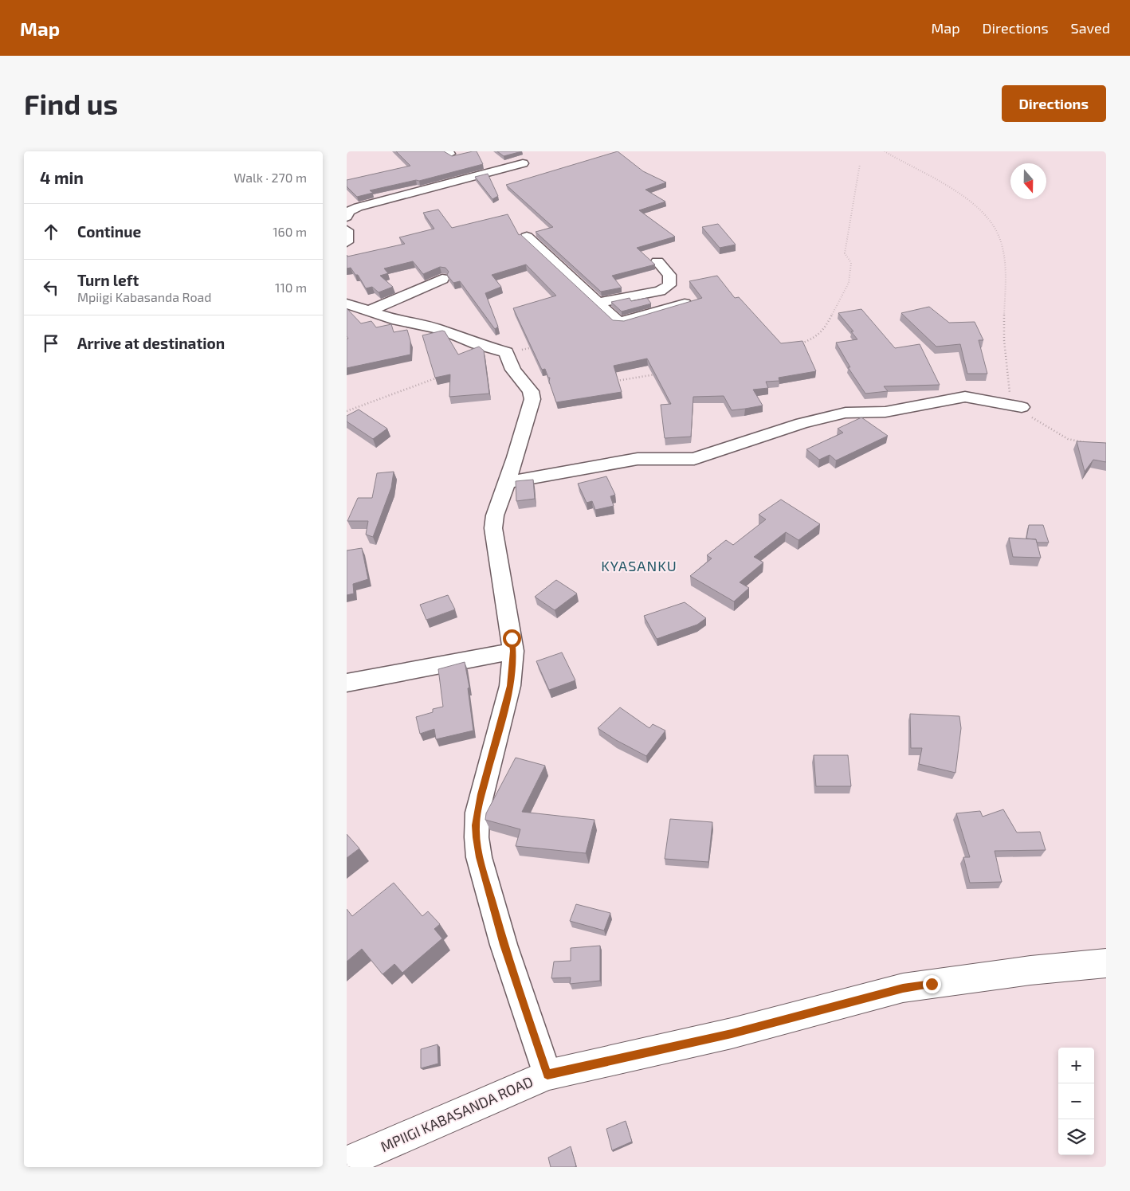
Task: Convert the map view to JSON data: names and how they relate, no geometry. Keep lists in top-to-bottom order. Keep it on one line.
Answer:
{"streets":{"main road":["MPIIGI KABASANDA ROAD"]},"districts":["KYASANKU"],"north":"bottom","page":{"header":"Map","nav":["Map","Directions","Saved"],"buttons":"Directions","title":"Find us","heading":["4 min","Walk · 270 m"],"list":[["Continue","160 m"],["Turn left","Mpiigi Kabasanda Road","110 m"],"Arrive at destination"],"map_buttons":["+","−"]}}
